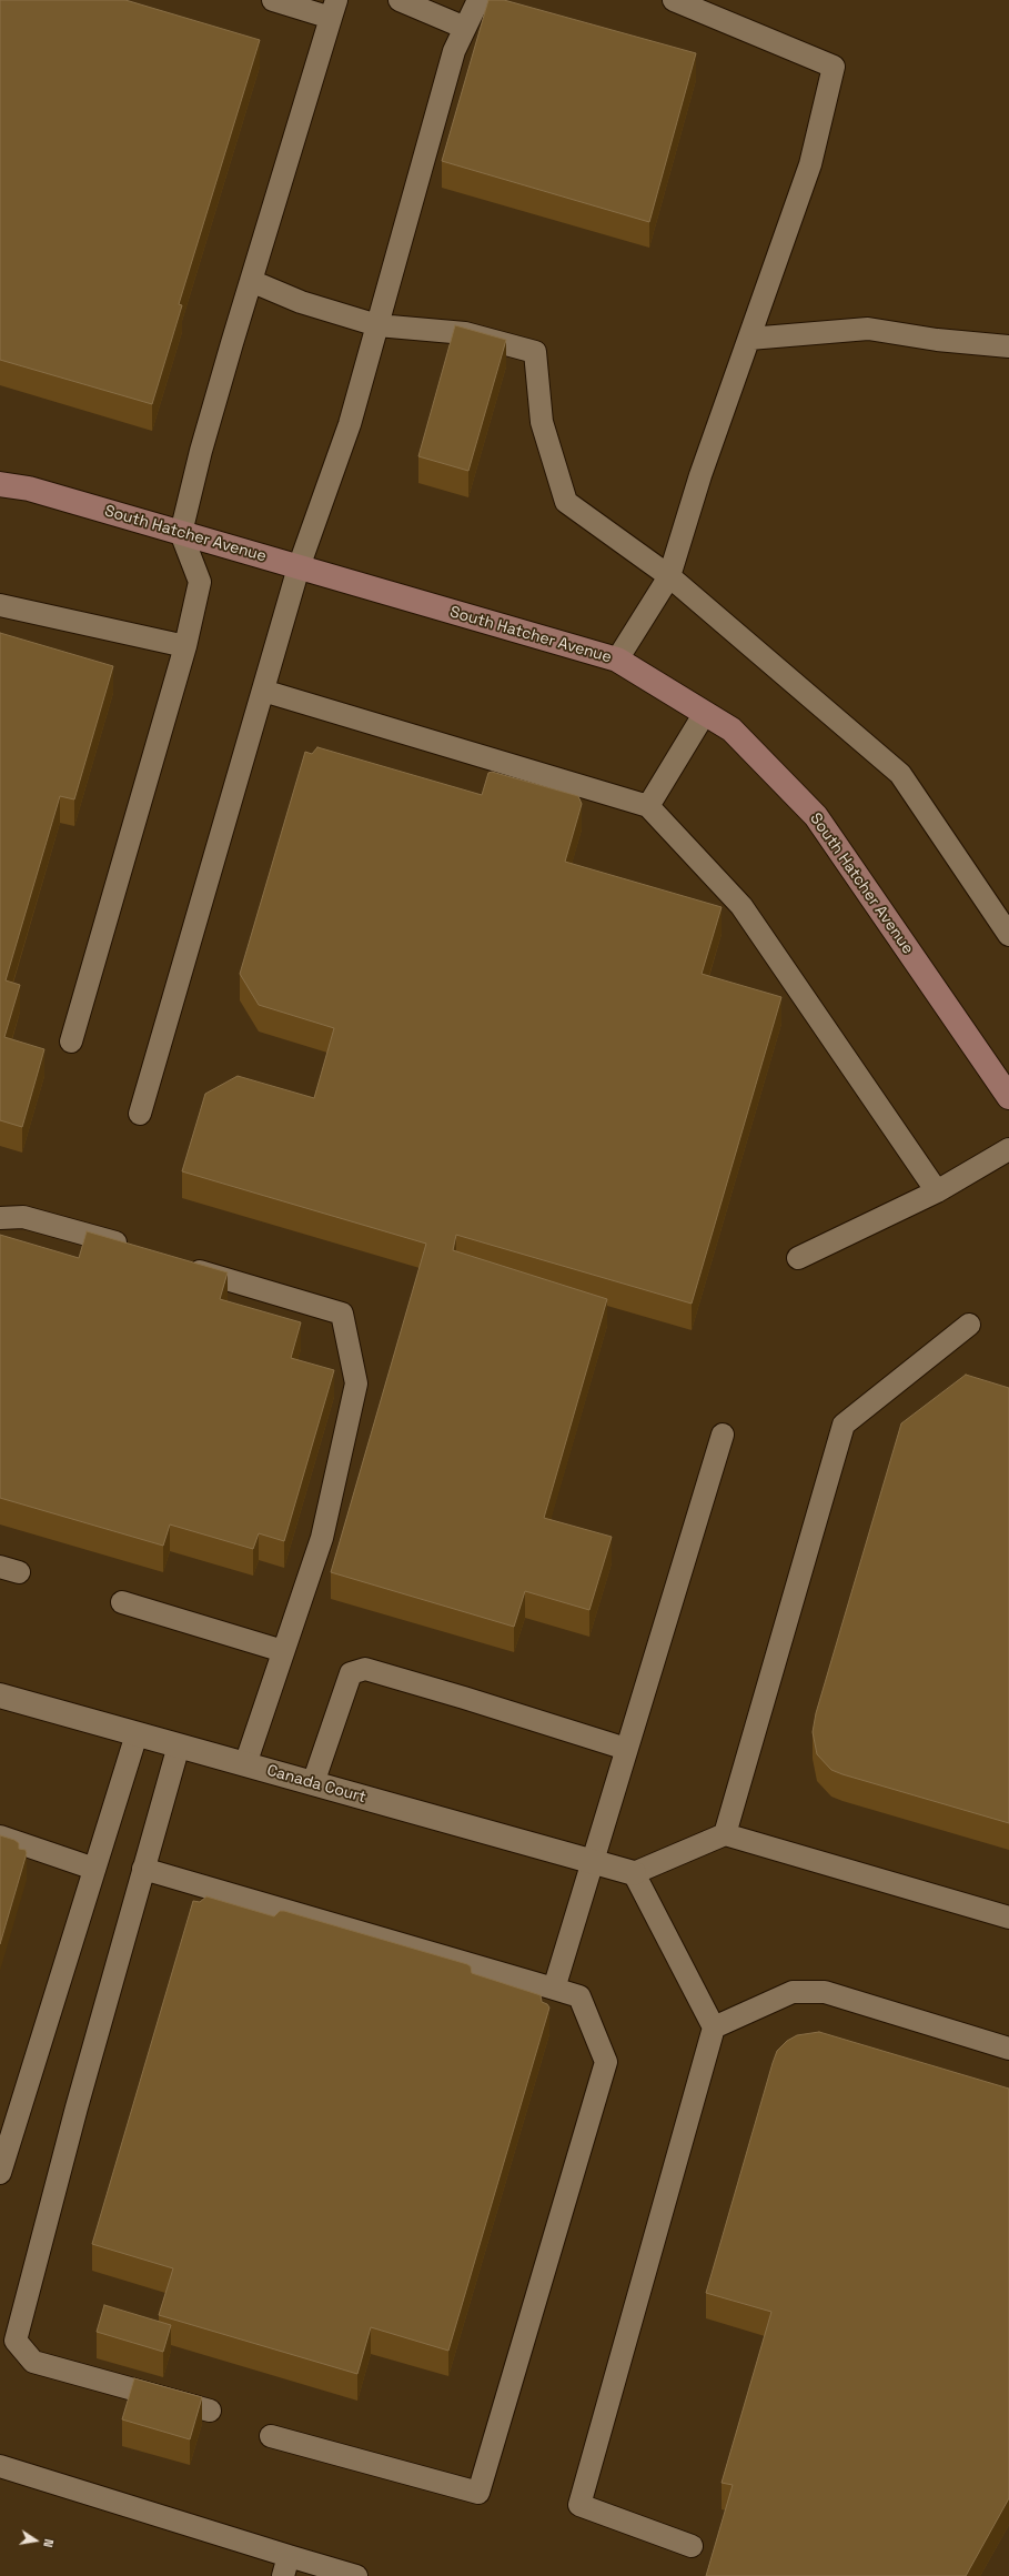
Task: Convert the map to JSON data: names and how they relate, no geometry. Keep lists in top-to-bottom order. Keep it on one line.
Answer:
{"streets":{"street":["South Hatcher Avenue","Canada Court"]},"north":"right"}
